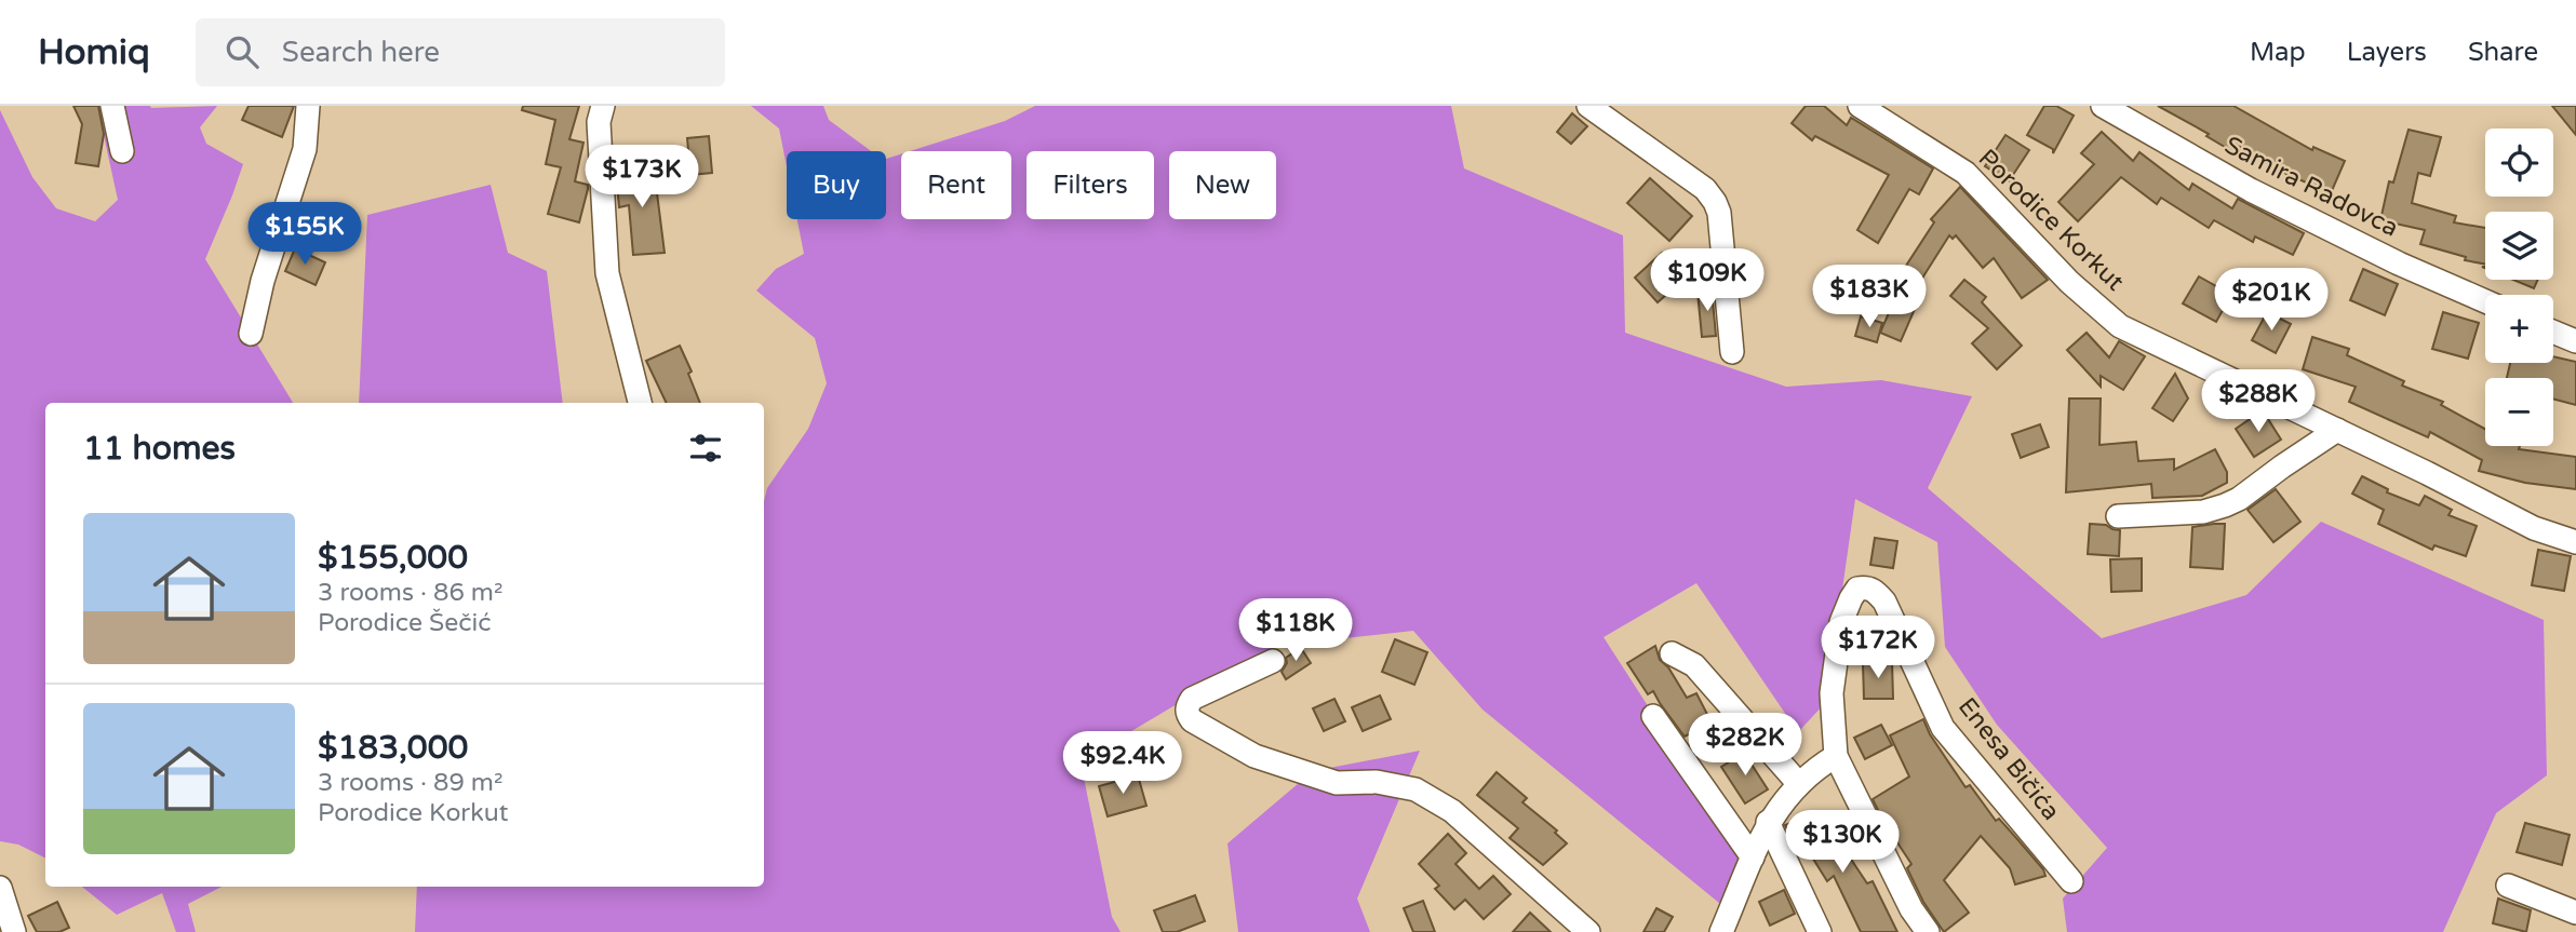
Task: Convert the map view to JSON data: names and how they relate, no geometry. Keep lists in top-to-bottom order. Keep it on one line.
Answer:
{"streets":{"street":["Samira Radovca","Porodice Korkut","Enesa Bičića"]},"page":{"header":"Homiq","search":"Search here","nav":["Map","Layers","Share"],"map_buttons":["+","−"],"price":["$173K","$155K","$109K","$183K","$201K","$288K","$118K","$172K","$282K","$92.4K","$130K"],"chip":["Buy","Rent","Filters","New"],"heading":"11 homes","list":[{"name":"$155,000","note":"3 rooms · 86 m² · Porodice Šečić"},{"name":"$183,000","note":"3 rooms · 89 m² · Porodice Korkut"}]}}
